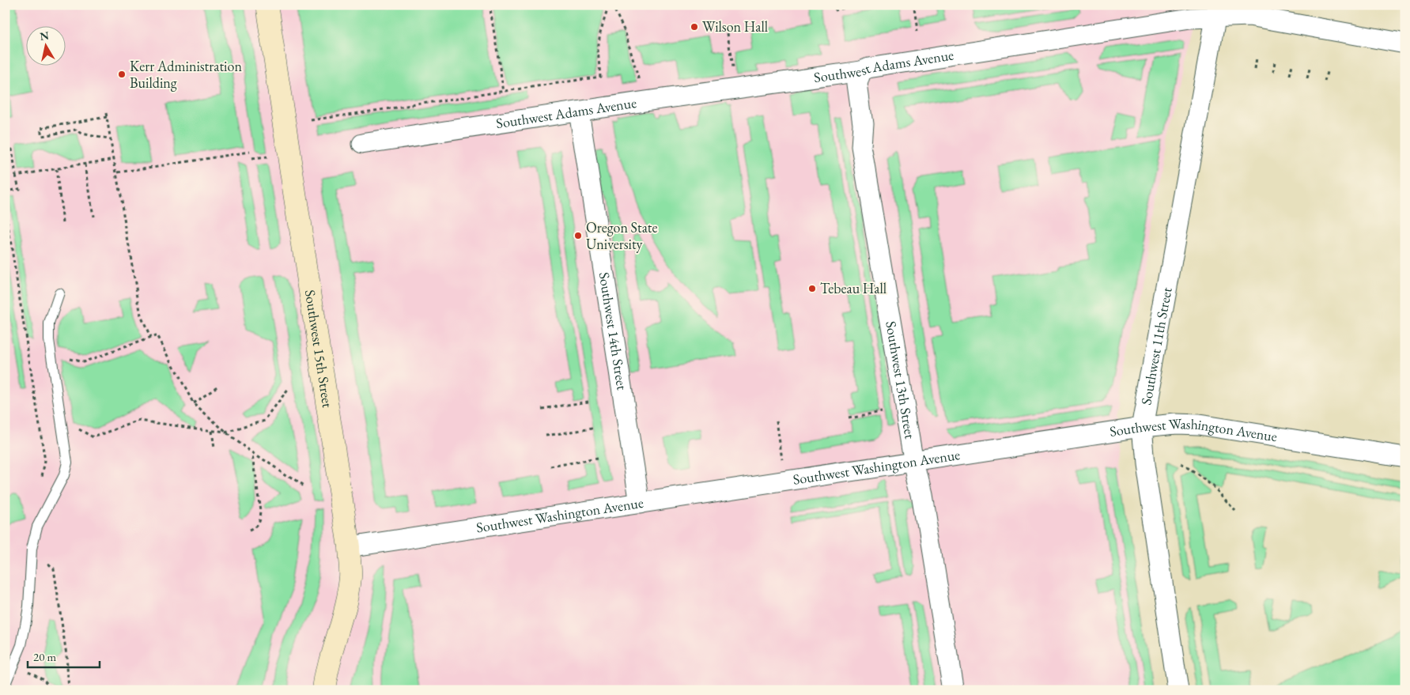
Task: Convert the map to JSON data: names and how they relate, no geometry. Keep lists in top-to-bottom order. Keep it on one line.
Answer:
{"streets":{"main road":["Southwest 15th Street"],"street":["Southwest Adams Avenue","Southwest 14th Street","Southwest 11th Street","Southwest 13th Street","Southwest Washington Avenue"]},"crossings":[["Southwest Adams Avenue","Southwest 14th Street"],["Southwest Adams Avenue","Southwest 11th Street"],["Southwest Adams Avenue","Southwest 13th Street"],["Southwest 14th Street","Southwest Washington Avenue"],["Southwest 11th Street","Southwest Washington Avenue"],["Southwest 15th Street","Southwest Washington Avenue"],["Southwest 13th Street","Southwest Washington Avenue"]],"places":["Wilson Hall","Kerr Administration Building","Oregon State University","Tebeau Hall"],"scale_bar":"20 m","north":"top"}
